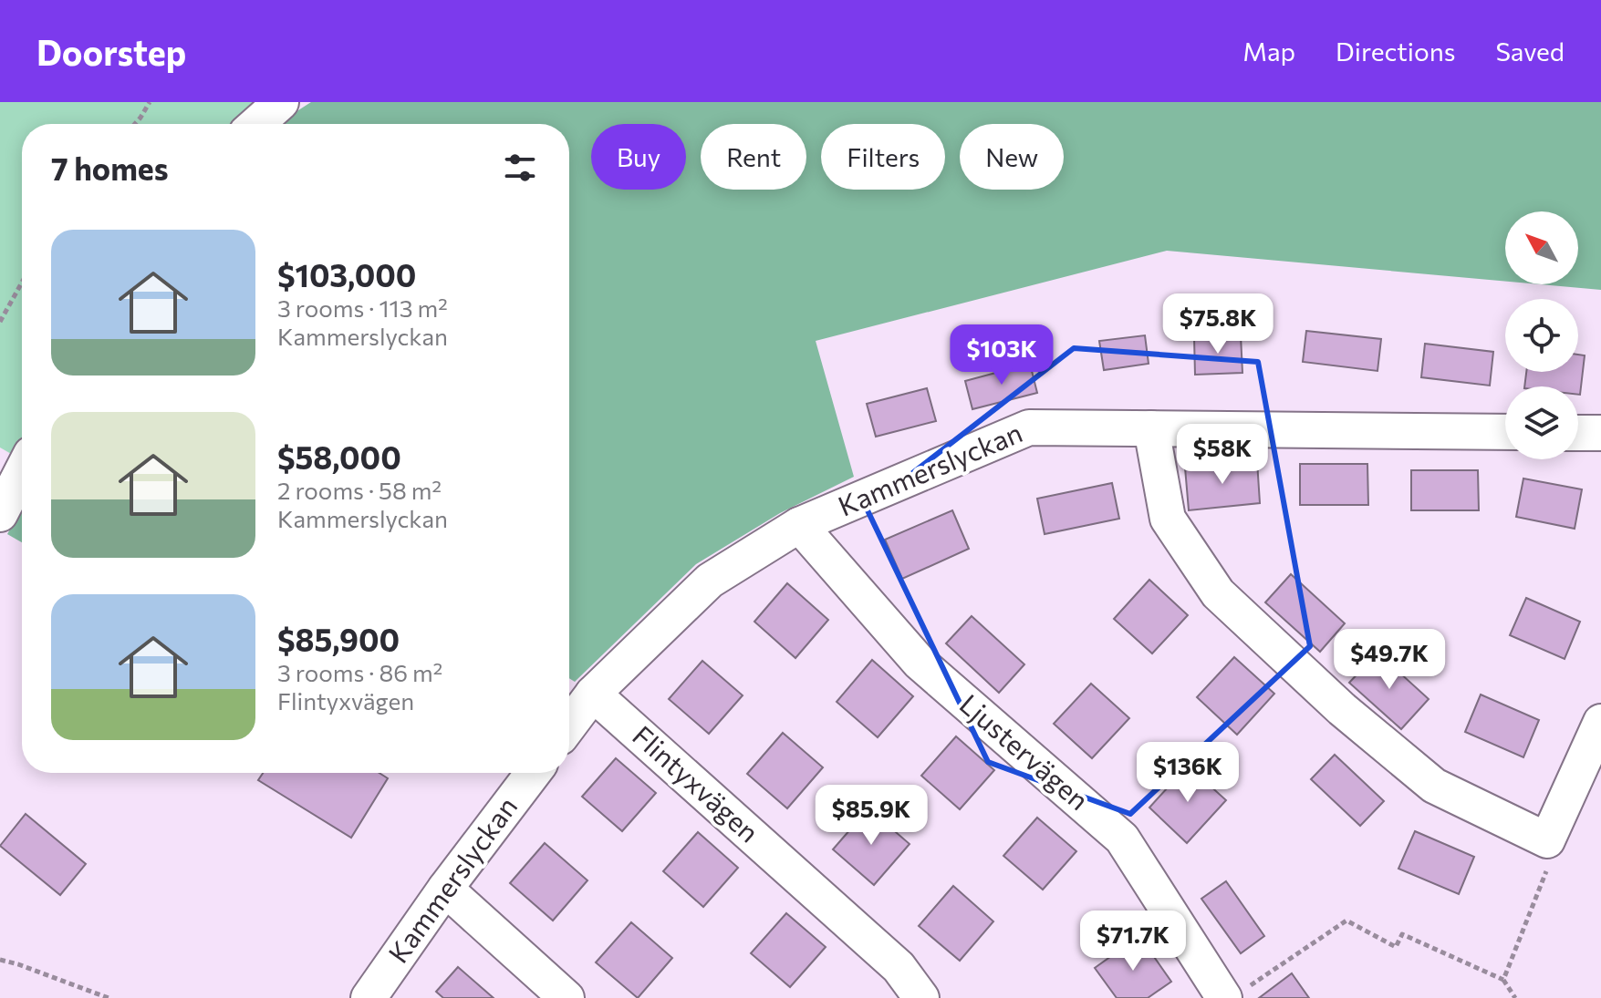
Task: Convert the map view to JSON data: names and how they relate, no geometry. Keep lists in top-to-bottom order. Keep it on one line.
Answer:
{"streets":{"street":["Kammerslyckan","Ljustervägen","Flintyxvägen"]},"crossings":[["Kammerslyckan","Ljustervägen"],["Kammerslyckan","Flintyxvägen"]],"north":"top left","page":{"header":"Doorstep","nav":["Map","Directions","Saved"],"chip":["Buy","Rent","Filters","New"],"heading":"7 homes","list":[{"name":"$103,000","note":"3 rooms · 113 m² · Kammerslyckan"},{"name":"$58,000","note":"2 rooms · 58 m² · Kammerslyckan"},{"name":"$85,900","note":"3 rooms · 86 m² · Flintyxvägen"}],"price":["$75.8K","$103K","$58K","$49.7K","$136K","$85.9K","$71.7K"]}}
